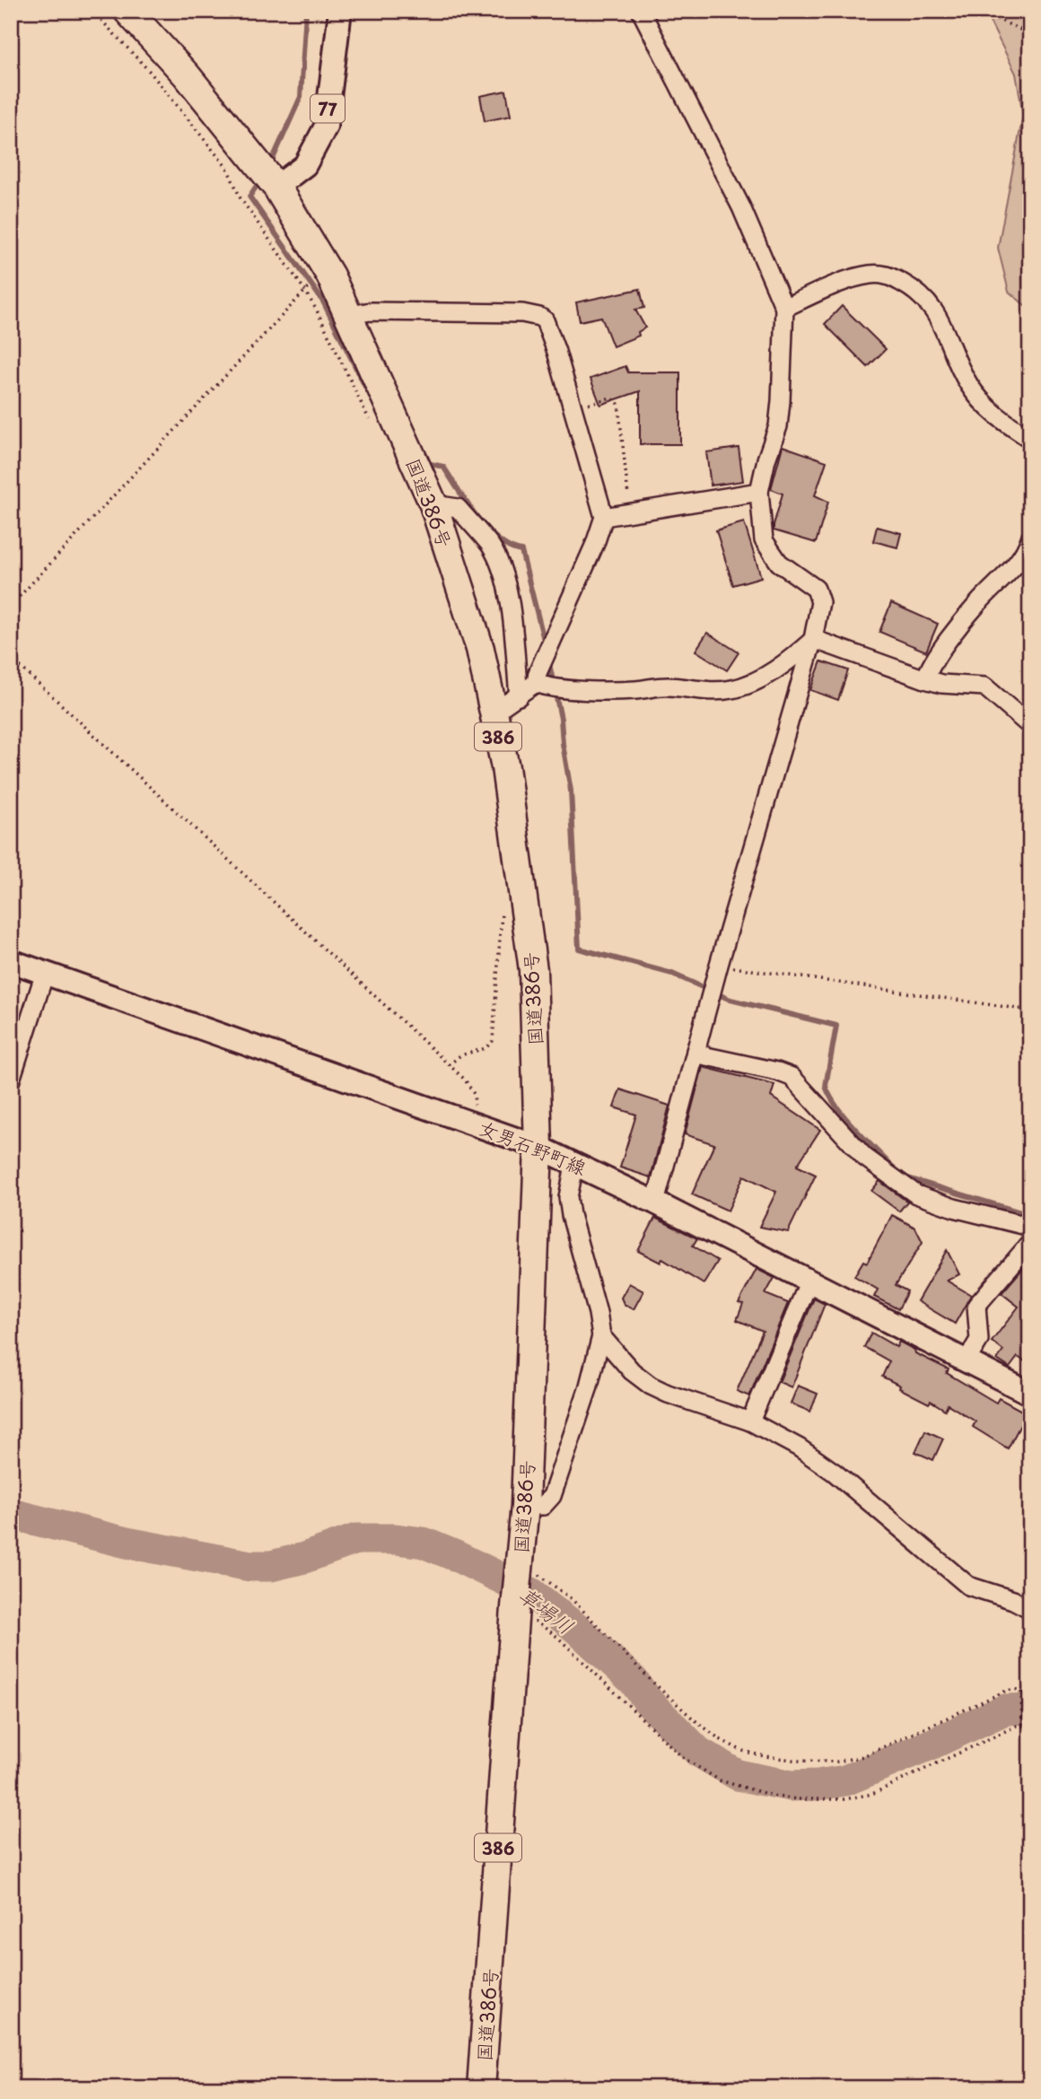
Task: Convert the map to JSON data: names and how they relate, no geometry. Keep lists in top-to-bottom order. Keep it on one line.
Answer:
{"streets":{"highway":["国道386号","386"],"main road":["77","女男石野町線"]},"crossings":[["77","国道386号"],["国道386号","女男石野町線"]],"water":["草場川"]}
